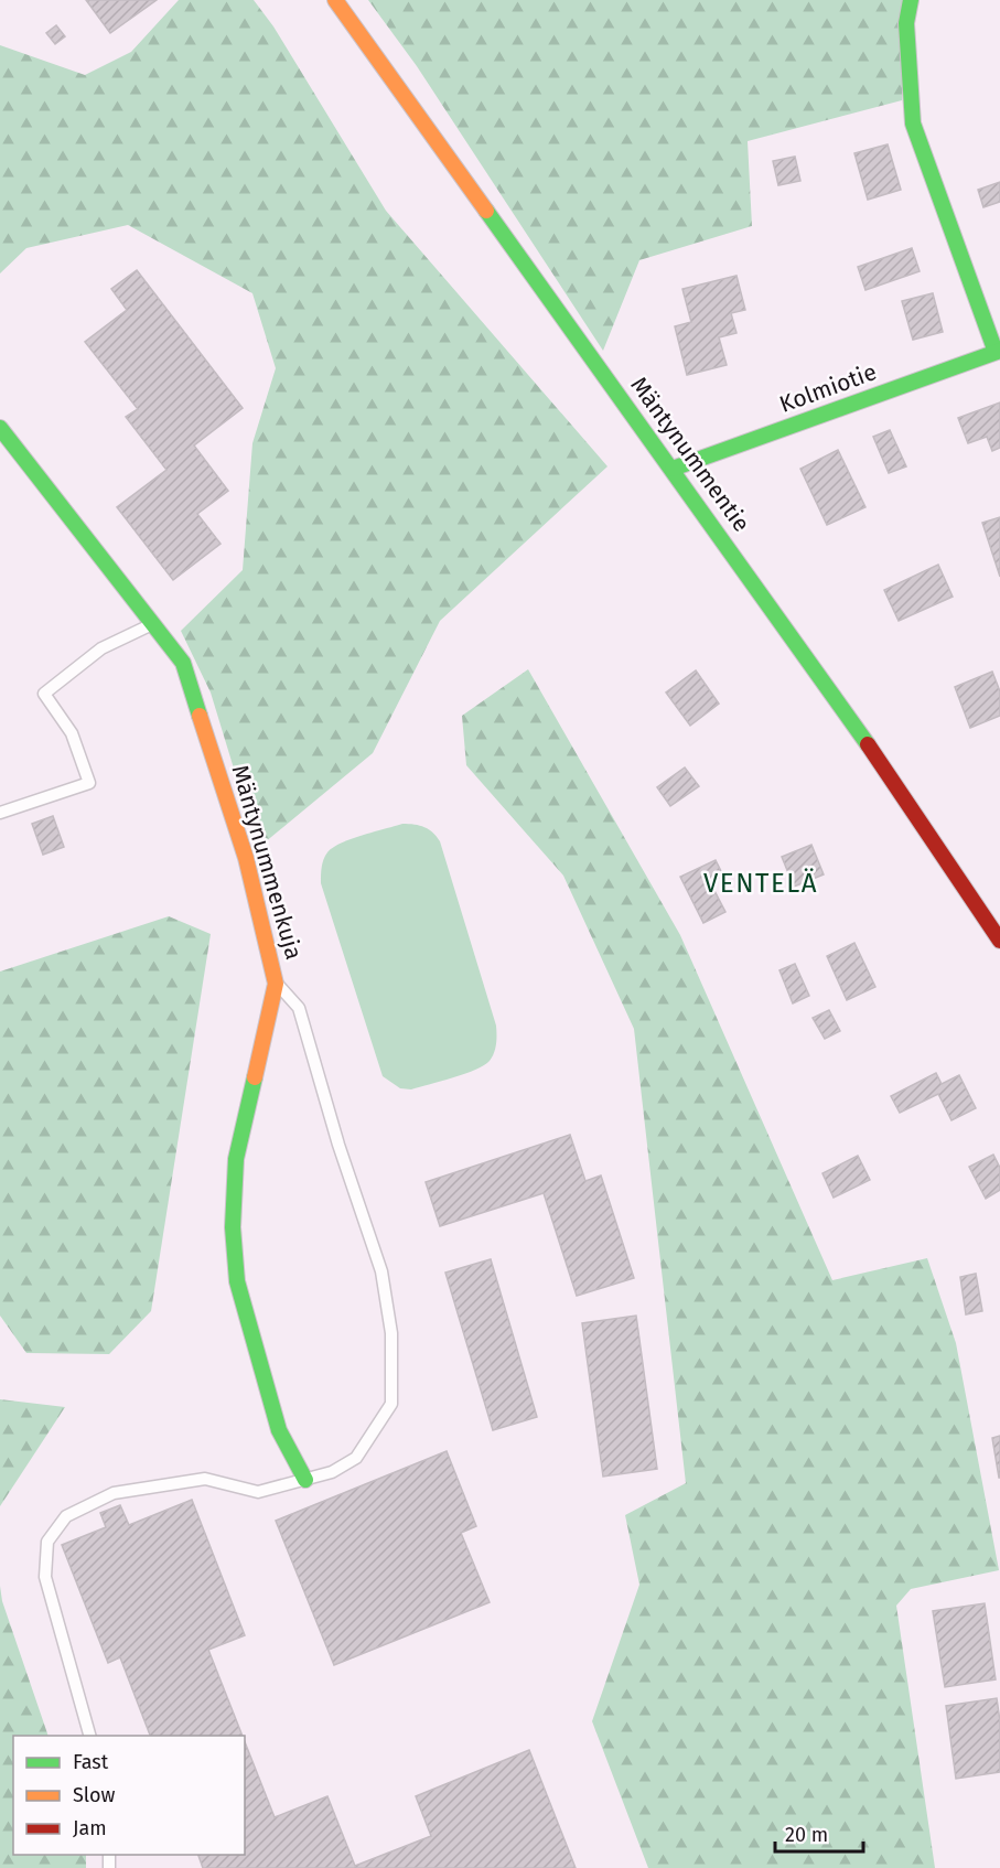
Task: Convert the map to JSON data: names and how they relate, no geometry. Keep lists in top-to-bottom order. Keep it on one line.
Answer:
{"streets":{"street":["Kolmiotie","Mäntynummentie","Mäntynummenkuja"]},"crossings":[["Kolmiotie","Mäntynummentie"]],"districts":["VENTELÄ"],"legend":["Fast","Slow","Jam"],"scale_bar":"20 m"}
